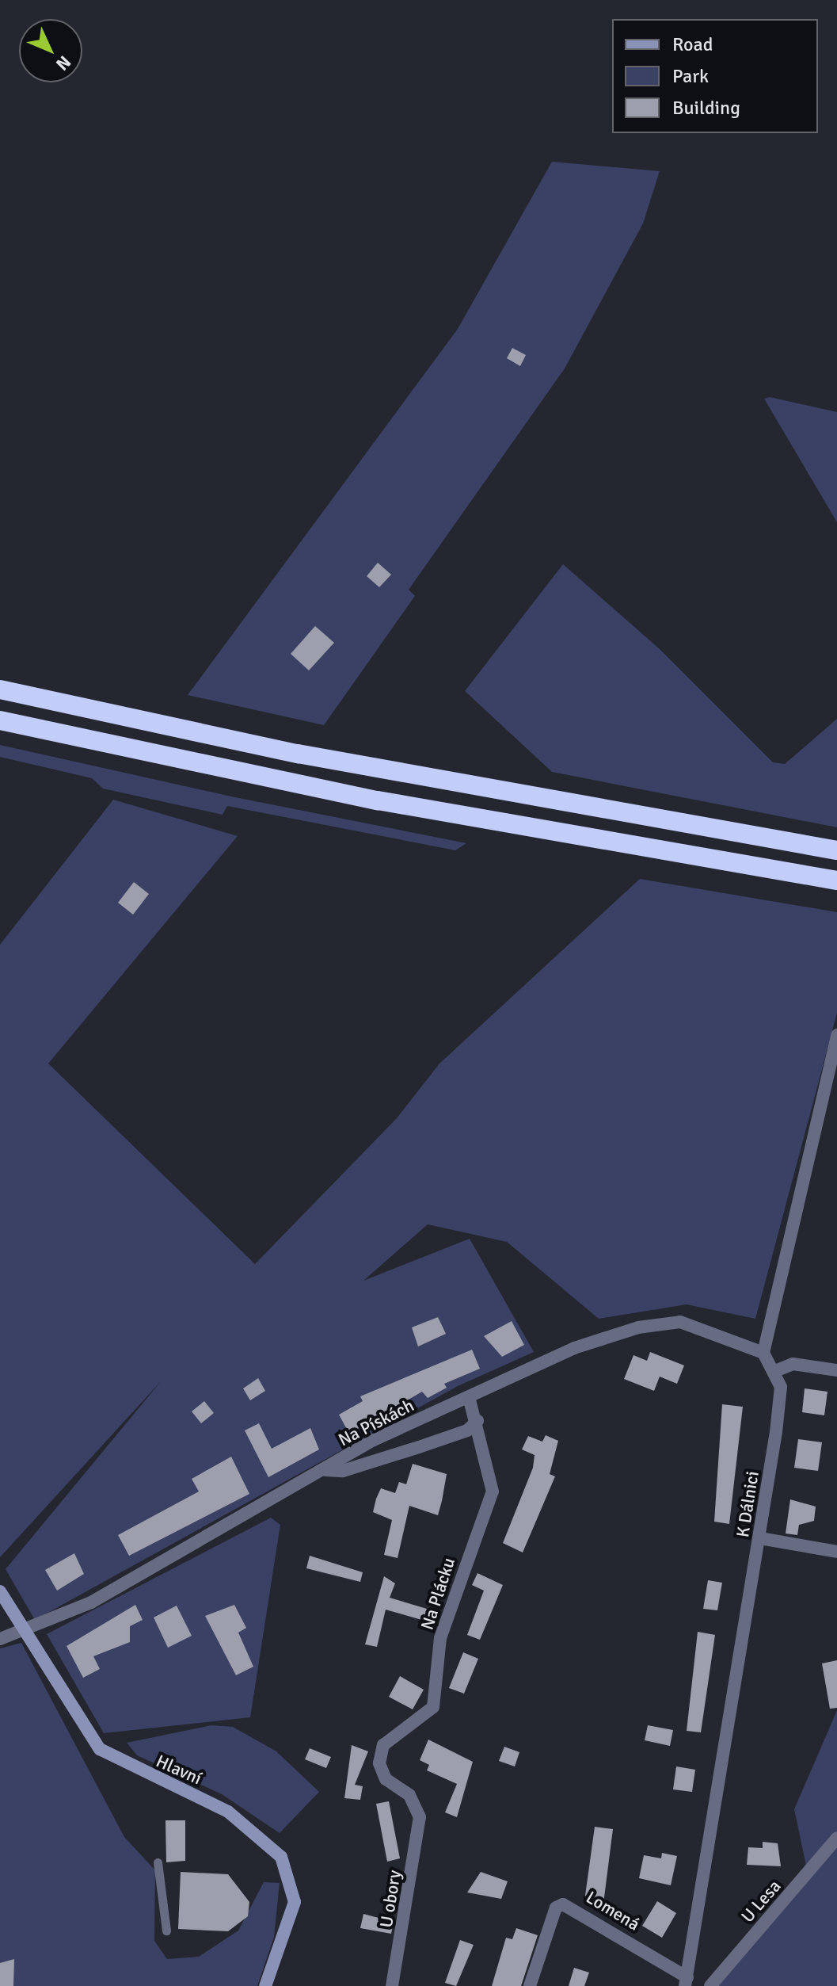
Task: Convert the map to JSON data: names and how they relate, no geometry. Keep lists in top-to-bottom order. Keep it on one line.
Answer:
{"streets":{"street":["Na Pískách","K Dálnici","Na Plácku","Hlavní","U obory","U Lesa","Lomená"]},"crossings":[["Na Pískách","K Dálnici"],["Na Pískách","Na Plácku"],["Na Pískách","Hlavní"],["K Dálnici","Lomená"],["Na Plácku","U obory"]],"legend":["Road","Park","Building"],"north":"bottom right"}
